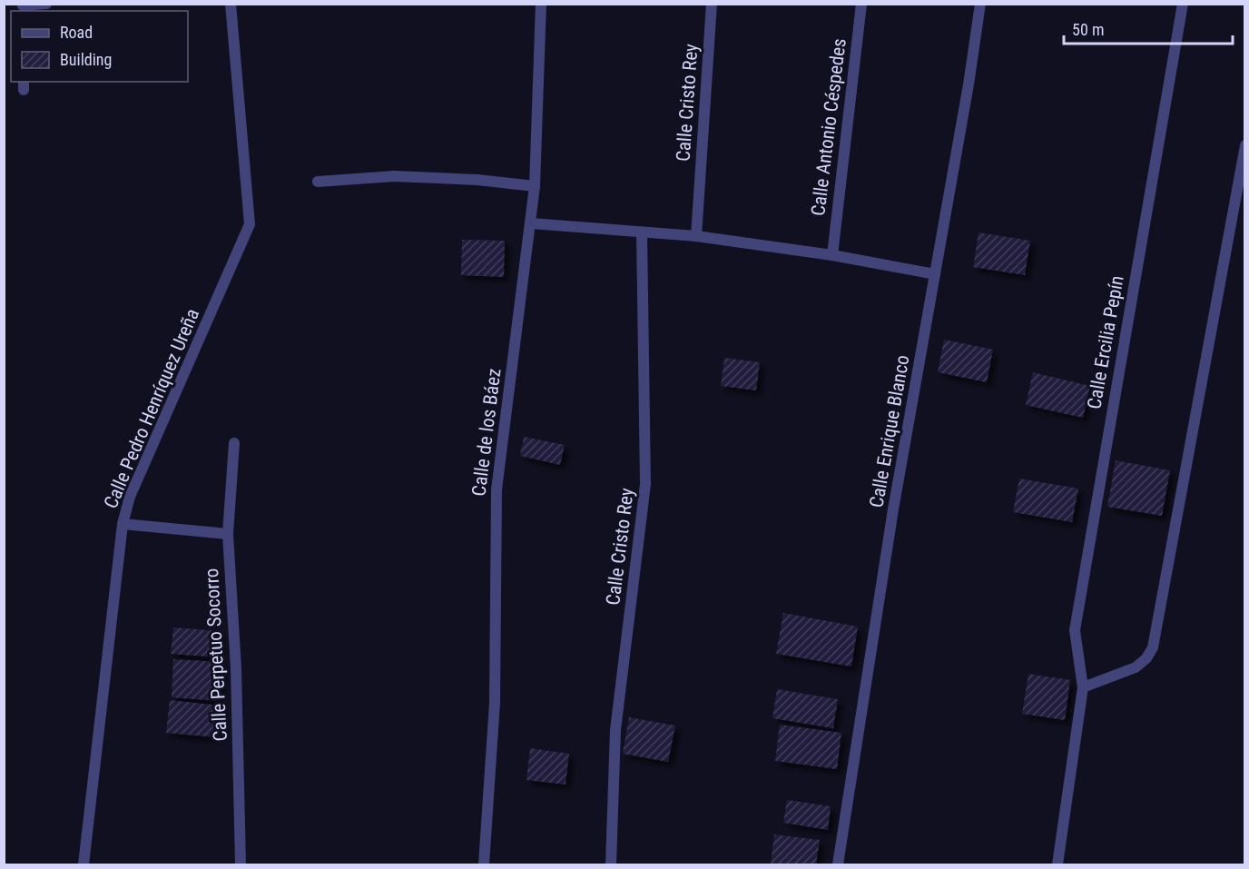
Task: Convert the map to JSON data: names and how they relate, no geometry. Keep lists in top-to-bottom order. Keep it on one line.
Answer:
{"streets":{"street":["Calle Cristo Rey","Calle Antonio Céspedes","Calle Ercilia Pepín","Calle Pedro Henríquez Ureña","Calle Enrique Blanco","Calle de los Báez","Calle Perpetuo Socorro"]},"legend":["Road","Building"],"scale_bar":"50 m"}
